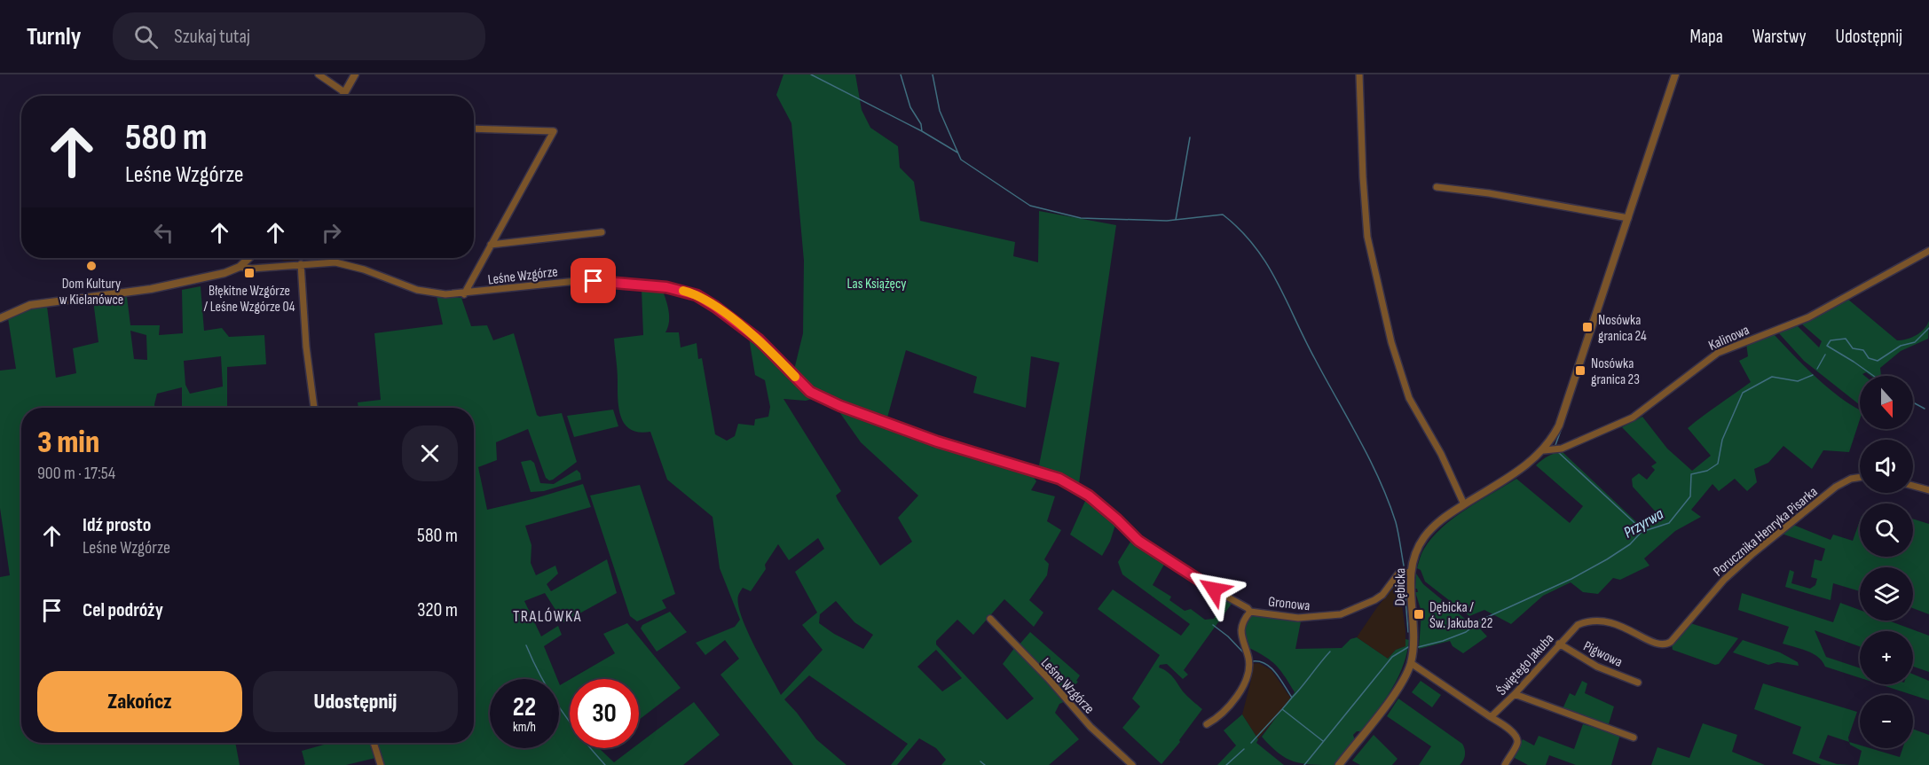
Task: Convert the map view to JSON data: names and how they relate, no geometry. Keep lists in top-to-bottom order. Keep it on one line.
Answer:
{"streets":{"street":["Leśne Wzgórze","Kalinowa","Porucznika Henryka Pisarka","Dębicka","Gronowa","Pigwowa","Świętego Jakuba"]},"crossings":[["Leśne Wzgórze","Gronowa"],["Kalinowa","Dębicka"],["Porucznika Henryka Pisarka","Świętego Jakuba"],["Dębicka","Gronowa"],["Pigwowa","Świętego Jakuba"]],"districts":["TRALÓWKA"],"water":["Przyrwa"],"parks":["Las Książęcy"],"places":{"other":["Dom Kultury w Kielanówce"],"transit":["Błękitne Wzgórze / Leśne Wzgórze 04","Nosówka granica 24","Nosówka granica 23","Dębicka / Św. Jakuba 22"]},"north":"bottom","page":{"header":"Turnly","search":"Szukaj tutaj","nav":["Mapa","Warstwy","Udostępnij"],"turn":["580 m","Leśne Wzgórze"],"map_buttons":["+","−"],"heading":["3 min","900 m · 17:54"],"list":[{"name":"Idź prosto","note":"Leśne Wzgórze","value":"580 m"},{"name":"Cel podróży","value":"320 m"}],"buttons":["Zakończ","Udostępnij"],"speed":"22 km/h","limit":"30"}}
